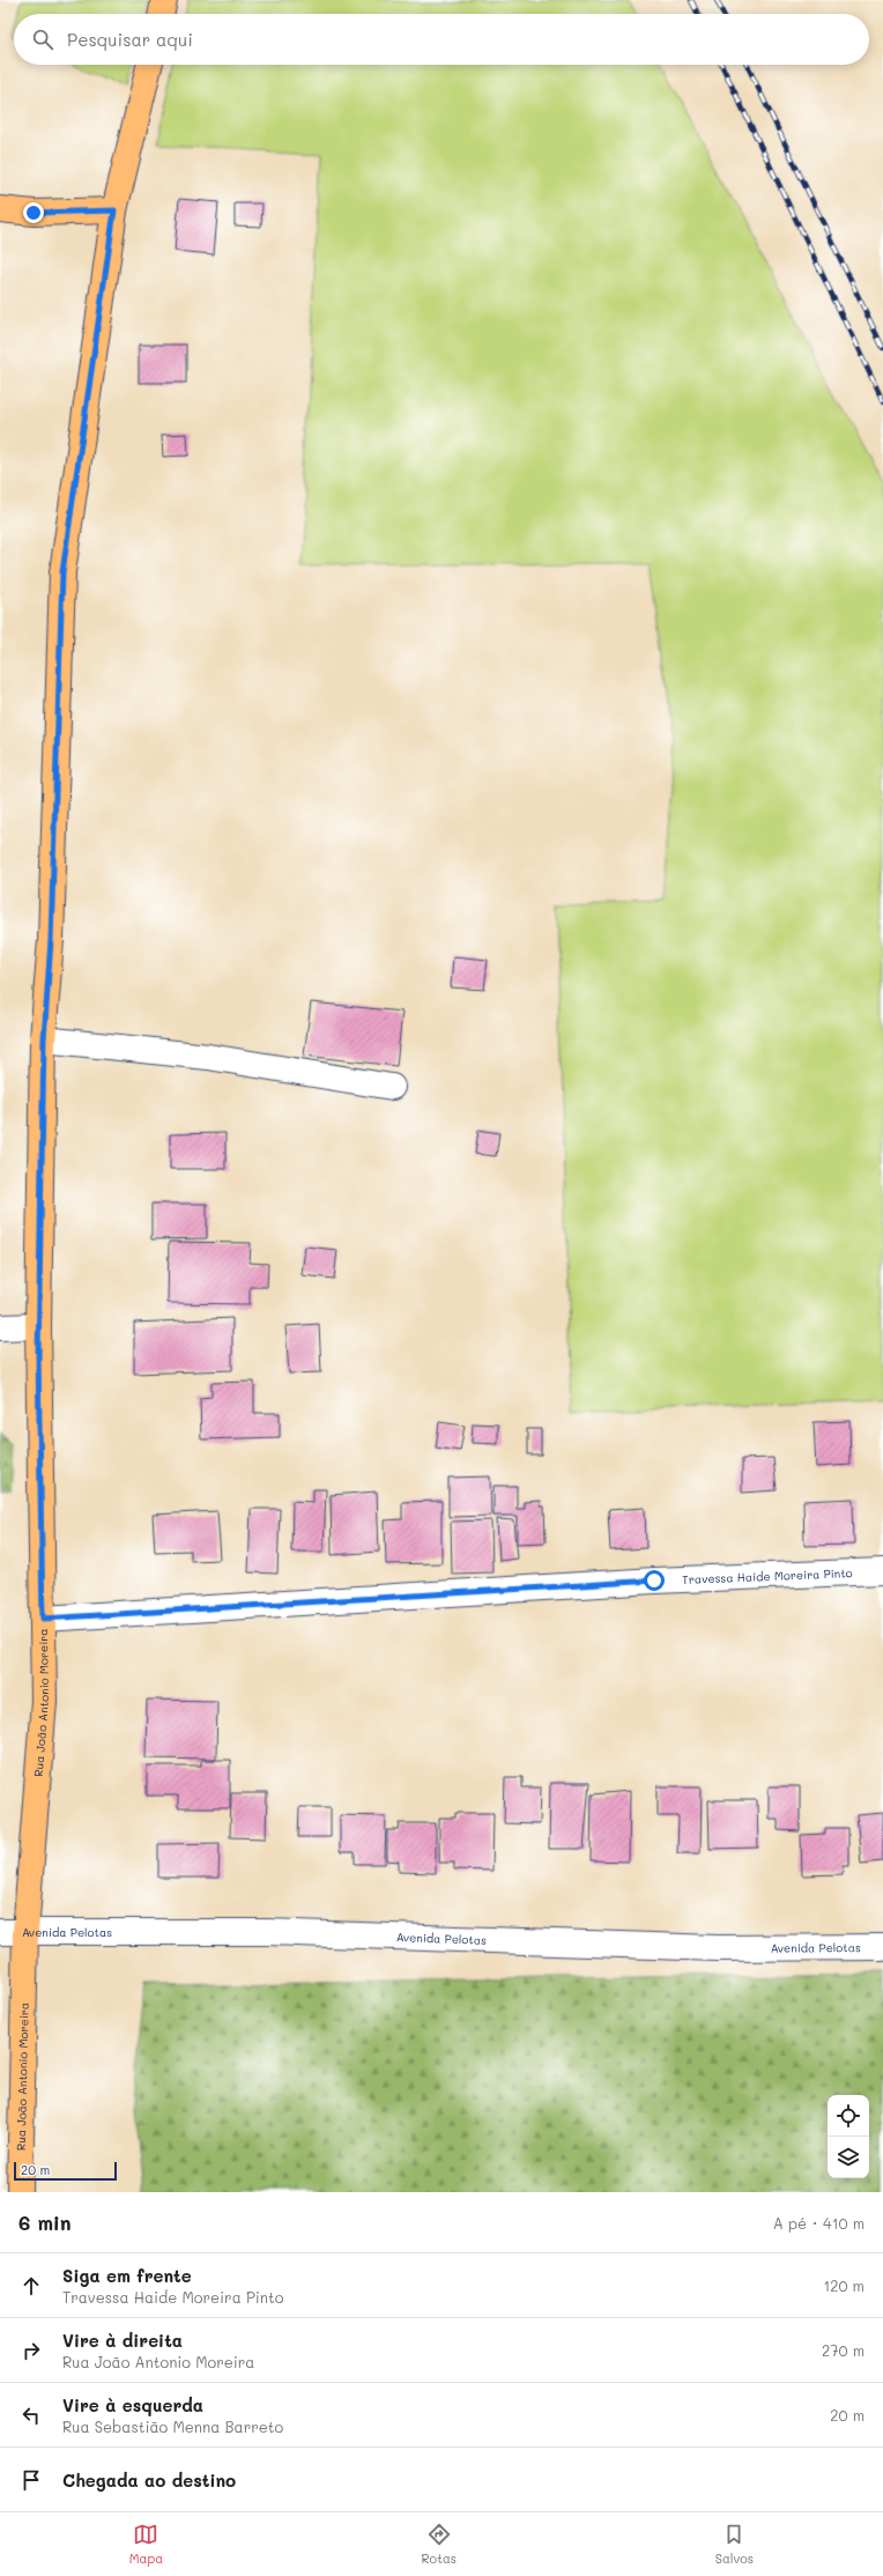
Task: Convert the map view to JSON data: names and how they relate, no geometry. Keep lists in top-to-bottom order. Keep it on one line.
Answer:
{"streets":{"main road":["Rua João Antonio Moreira"],"street":["Travessa Haide Moreira Pinto","Avenida Pelotas"]},"crossings":[["Travessa Haide Moreira Pinto","Rua João Antonio Moreira"],["Rua João Antonio Moreira","Avenida Pelotas"]],"scale_bar":"20 m","page":{"search":"Pesquisar aqui","scale":"20 m","heading":["6 min","A pé · 410 m"],"list":[["Siga em frente","Travessa Haide Moreira Pinto","120 m"],["Vire à direita","Rua João Antonio Moreira","270 m"],["Vire à esquerda","Rua Sebastião Menna Barreto","20 m"],"Chegada ao destino"],"nav":["Mapa","Rotas","Salvos"]}}
